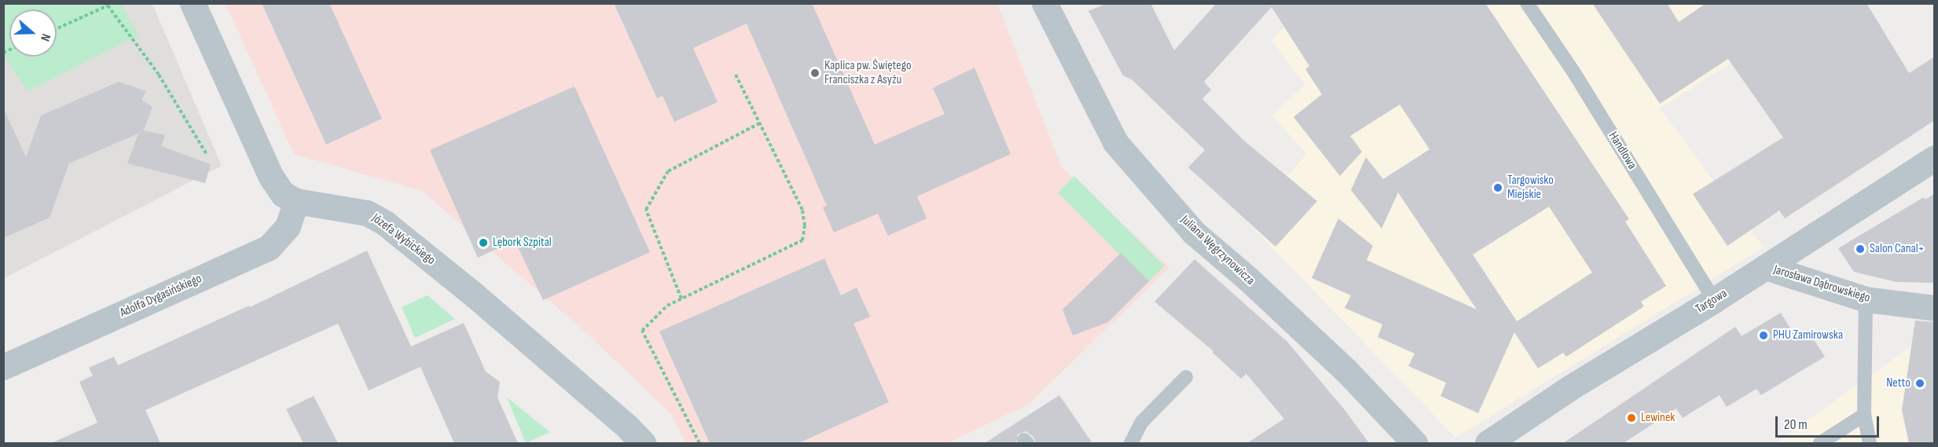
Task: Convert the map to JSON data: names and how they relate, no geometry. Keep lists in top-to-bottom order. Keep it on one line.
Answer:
{"streets":{"street":["Józefa Wybickiego","Juliana Węgrzynowicza","Jarosława Dąbrowskiego","Adolfa Dygasińskiego","Targowa"],"lane":["Handlowa"]},"crossings":[["Handlowa","Targowa"],["Józefa Wybickiego","Adolfa Dygasińskiego"],["Jarosława Dąbrowskiego","Targowa"]],"places":["Kaplica pw. Świętego Franciszka z Asyżu","Targowisko Miejskie","Lębork Szpital","Salon Canal+","PHU Zamirowska","Netto","Lewinek"],"scale_bar":"20 m","north":"right"}
